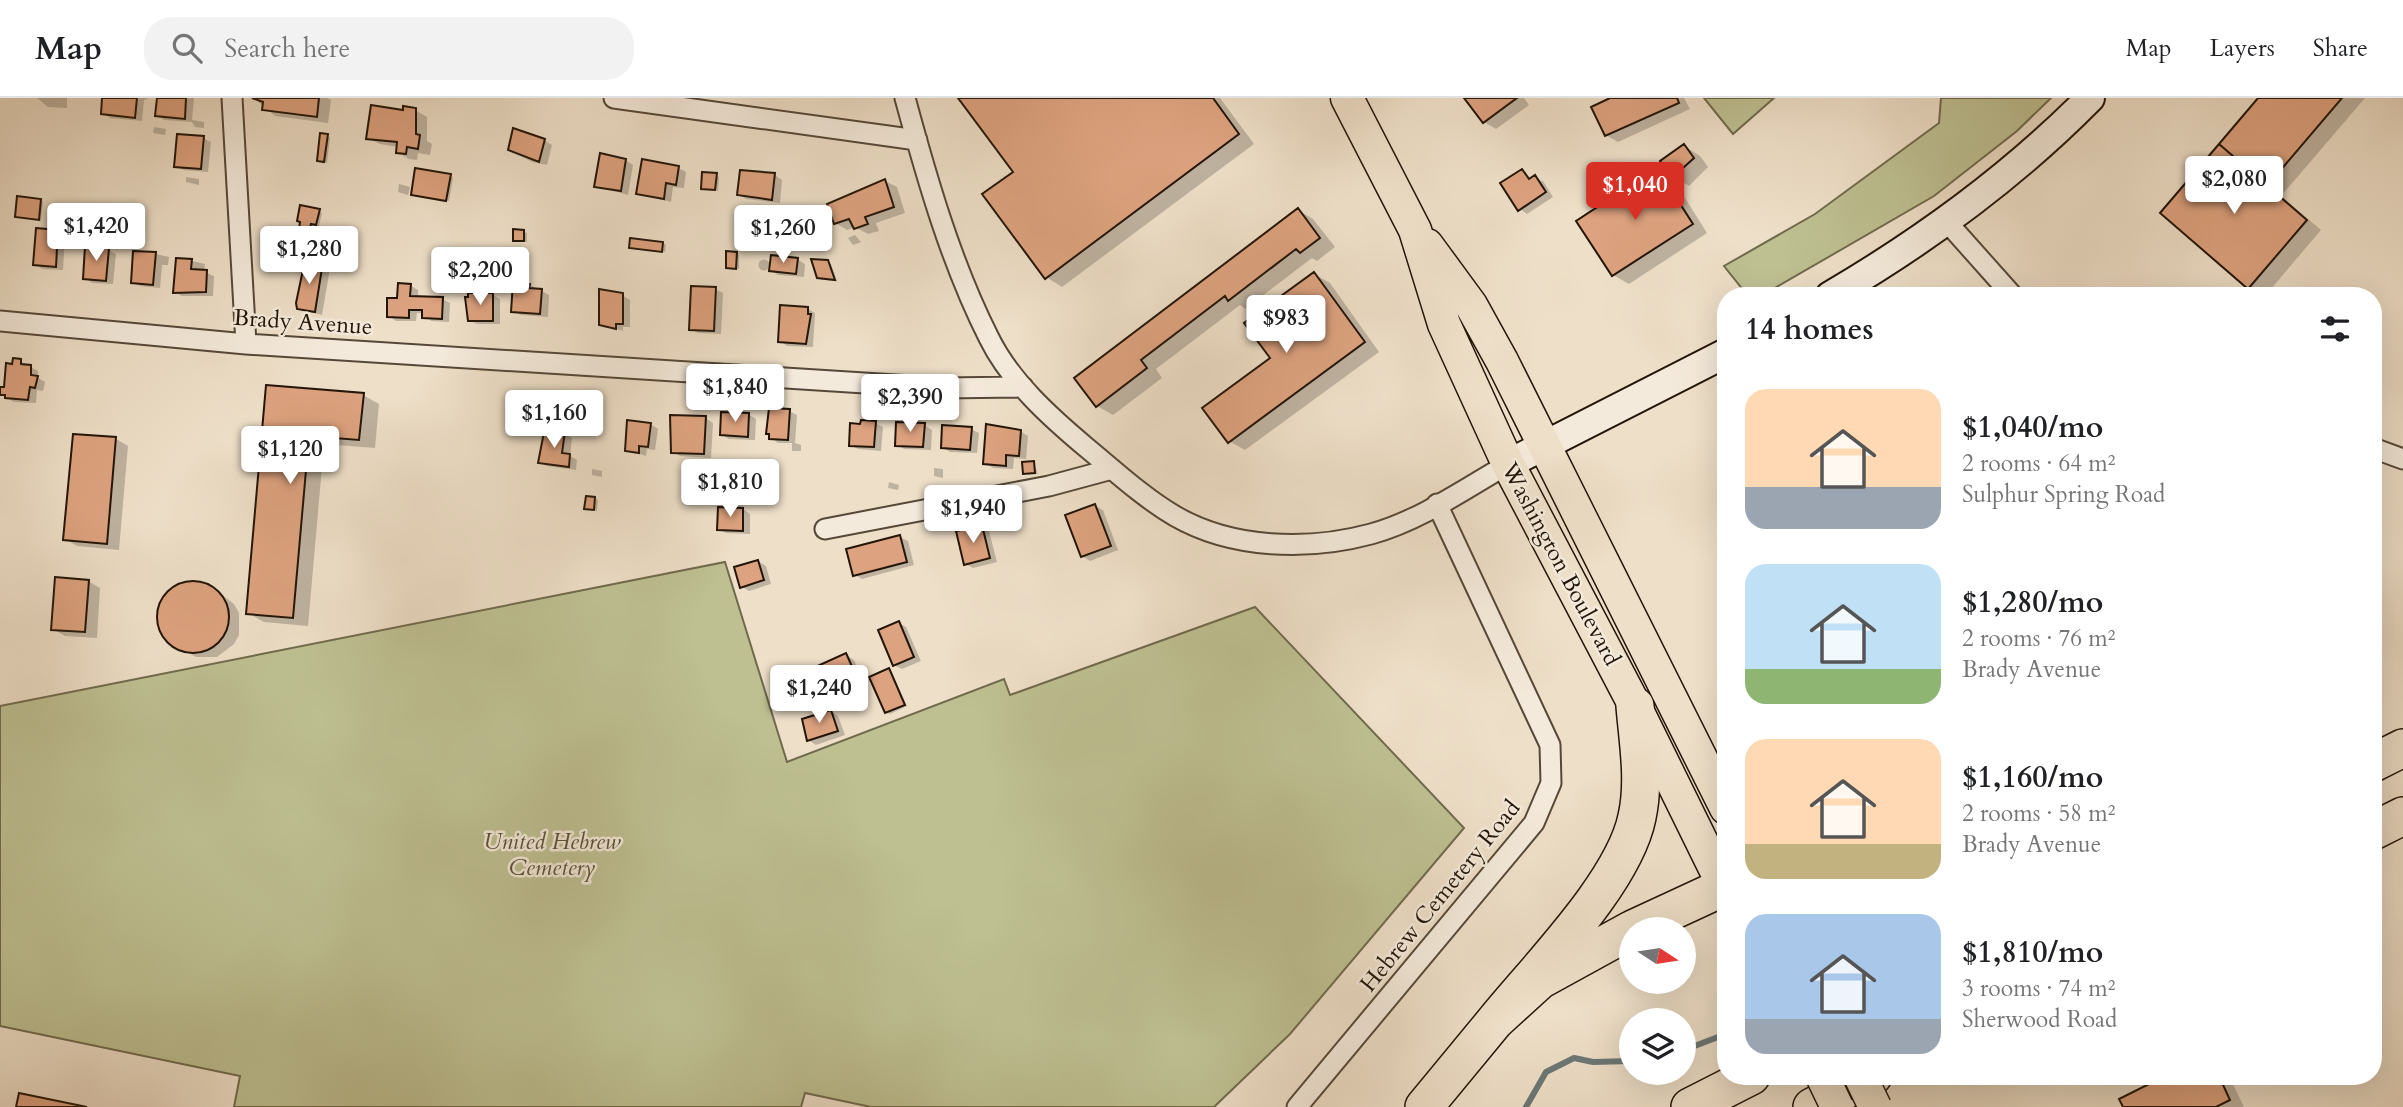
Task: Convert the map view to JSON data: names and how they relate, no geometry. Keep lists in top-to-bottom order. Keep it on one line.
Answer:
{"streets":{"main road":["Washington Boulevard"],"street":["Brady Avenue","Hebrew Cemetery Road"]},"parks":["United Hebrew Cemetery"],"north":"right","page":{"header":"Map","search":"Search here","nav":["Map","Layers","Share"],"price":["$2,080","$1,040","$1,420","$1,260","$1,280","$2,200","$983","$1,840","$2,390","$1,160","$1,120","$1,810","$1,940","$1,240"],"heading":"14 homes","list":[{"name":"$1,040/mo","note":"2 rooms · 64 m² · Sulphur Spring Road"},{"name":"$1,280/mo","note":"2 rooms · 76 m² · Brady Avenue"},{"name":"$1,160/mo","note":"2 rooms · 58 m² · Brady Avenue"},{"name":"$1,810/mo","note":"3 rooms · 74 m² · Sherwood Road"}]}}
